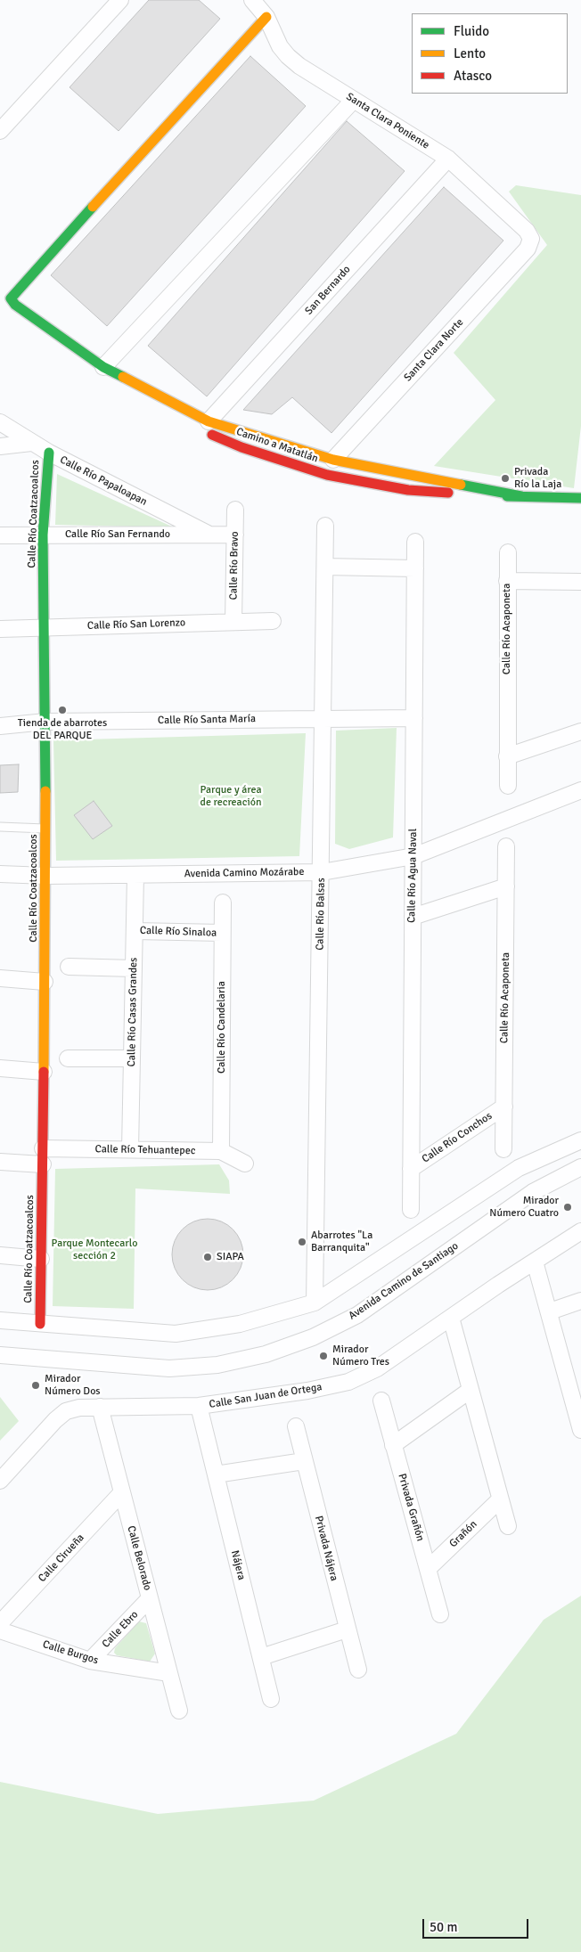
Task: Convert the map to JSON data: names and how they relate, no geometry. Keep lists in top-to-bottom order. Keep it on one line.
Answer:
{"streets":{"street":["Santa Clara Poniente","San Bernardo","Santa Clara Norte","Camino a Matatlán","Calle Río Papaloapan","Calle Río Coatzacoalcos","Calle Río San Fernando","Calle Río Bravo","Calle Río San Lorenzo","Calle Río Acaponeta","Calle Río Santa María","Avenida Camino Mozárabe","Calle Río Agua Naval","Calle Río Balsas","Calle Río Sinaloa","Calle Río Casas Grandes","Calle Río Candelaria","Calle Río Conchos","Calle Río Tehuantepec","Avenida Camino de Santiago","Calle San Juan de Ortega","Privada Grañón","Grañón","Privada Nájera","Calle Cirueña","Calle Belorado","Nájera","Calle Ebro","Calle Burgos"]},"crossings":[["Santa Clara Poniente","San Bernardo"],["Santa Clara Poniente","Santa Clara Norte"],["San Bernardo","Camino a Matatlán"],["Calle Río Papaloapan","Calle Río Coatzacoalcos"],["Calle Río Papaloapan","Calle Río San Fernando"],["Calle Río Coatzacoalcos","Calle Río San Fernando"],["Calle Río Coatzacoalcos","Calle Río San Lorenzo"],["Calle Río Coatzacoalcos","Calle Río Santa María"],["Calle Río Coatzacoalcos","Avenida Camino Mozárabe"],["Calle Río Coatzacoalcos","Calle Río Tehuantepec"],["Calle Río San Fernando","Calle Río Bravo"],["Calle Río Bravo","Calle Río San Lorenzo"],["Calle Río Acaponeta","Calle Río Conchos"],["Calle Río Santa María","Calle Río Agua Naval"],["Calle Río Santa María","Calle Río Balsas"],["Avenida Camino Mozárabe","Calle Río Agua Naval"],["Avenida Camino Mozárabe","Calle Río Balsas"],["Avenida Camino Mozárabe","Calle Río Casas Grandes"],["Calle Río Agua Naval","Calle Río Conchos"],["Calle Río Sinaloa","Calle Río Casas Grandes"],["Calle Río Sinaloa","Calle Río Candelaria"],["Calle Río Casas Grandes","Calle Río Tehuantepec"],["Calle Río Candelaria","Calle Río Tehuantepec"],["Calle San Juan de Ortega","Calle Belorado"],["Calle San Juan de Ortega","Nájera"],["Privada Grañón","Grañón"],["Calle Cirueña","Calle Belorado"],["Calle Belorado","Calle Ebro"],["Calle Belorado","Calle Burgos"],["Calle Ebro","Calle Burgos"]],"parks":["Parque y área de recreación","Parque Montecarlo sección 2"],"places":["Privada Río la Laja","Tienda de abarrotes DEL PARQUE","Mirador Número Cuatro","Abarrotes \"La Barranquita\"","SIAPA","Mirador Número Tres","Mirador Número Dos"],"legend":["Fluido","Lento","Atasco"],"scale_bar":"50 m"}
